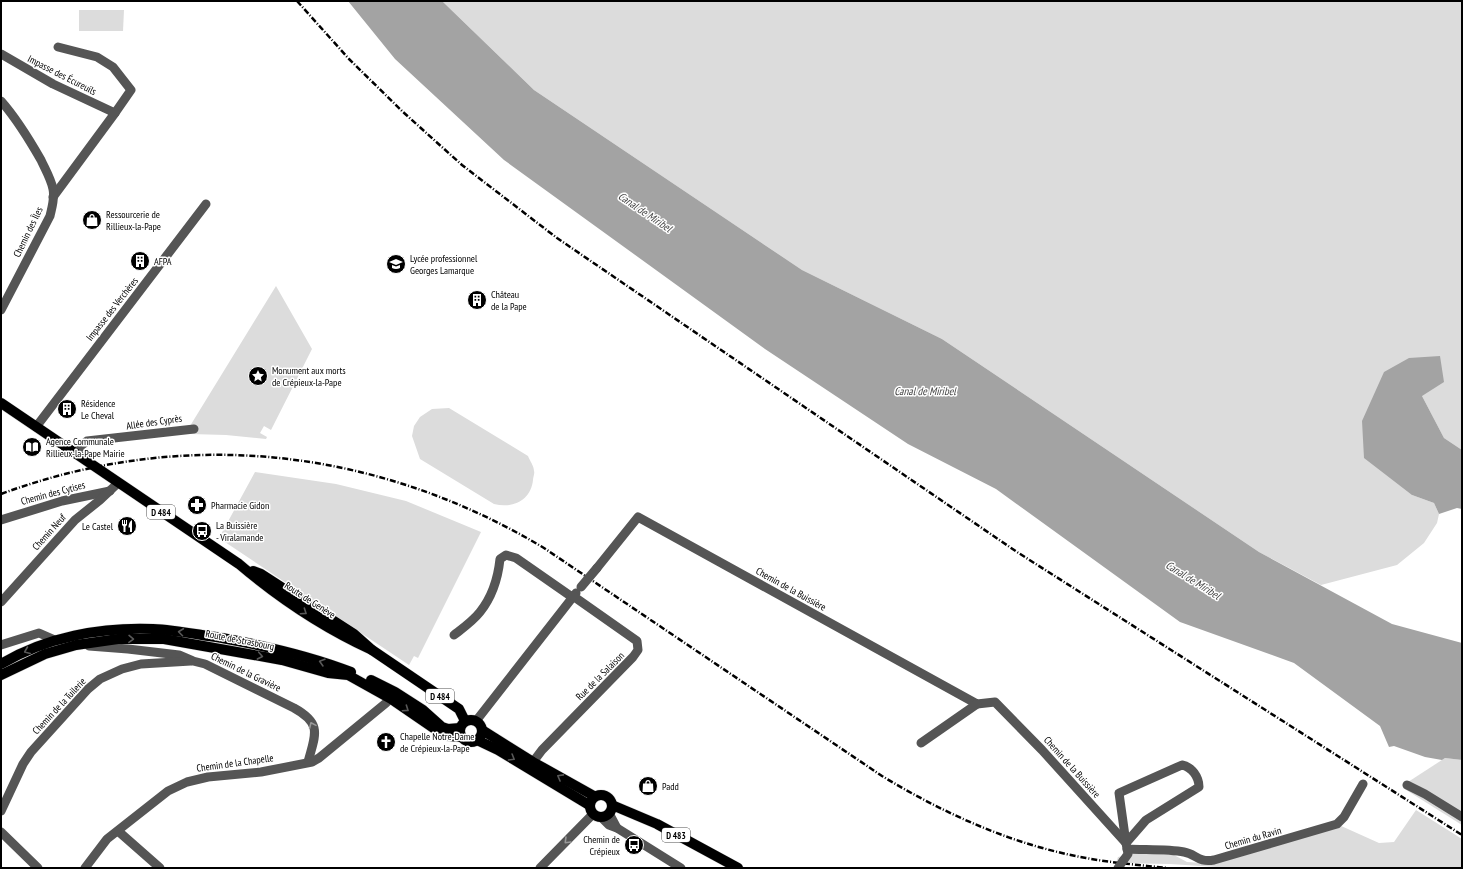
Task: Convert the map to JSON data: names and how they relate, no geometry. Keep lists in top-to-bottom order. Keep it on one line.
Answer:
{"streets":{"main road":["D 484","Route de Genève","Route de Strasbourg","D 483"],"street":["Impasse des Écureuils","Chemin des Îles","Impasse des Verchères","Allée des Cyprès","Chemin des Cytises","Chemin Neuf","Chemin de la Buissière","Chemin de la Gravière","Rue de la Salaison","Chemin de la Tuilerie","Chemin de la Chapelle","Chemin du Ravin"]},"crossings":[["Impasse des Verchères","Route de Genève"],["Allée des Cyprès","Route de Genève"],["Chemin des Cytises","Chemin Neuf"],["Chemin des Cytises","Route de Genève"],["Chemin Neuf","Route de Genève"],["Chemin de la Buissière","Route de Genève"],["Chemin de la Buissière","Route de Strasbourg"],["Chemin de la Buissière","Rue de la Salaison"],["Chemin de la Buissière","Chemin du Ravin"],["Route de Genève","Route de Strasbourg"],["Route de Genève","Rue de la Salaison"],["Route de Genève","D 483"],["Route de Strasbourg","Chemin de la Gravière"],["Route de Strasbourg","Chemin de la Chapelle"],["Chemin de la Gravière","Chemin de la Tuilerie"],["Chemin de la Gravière","Chemin de la Chapelle"]],"one_way":["Chemin de la Gravière"],"water":["Canal de Miribel"],"places":{"shop":["Ressourcerie de Rillieux-la-Pape","Padd"],"building":["AFPA","Château de la Pape","Résidence Le Cheval"],"school or university":["Lycée professionnel Georges Lamarque"],"place":["Monument aux morts de Crépieux-la-Pape"],"library":["Agence Communale Rillieux-la-Pape Mairie"],"pharmacy":["Pharmacie Gidon"],"restaurant":["Le Castel"],"bus stop":["La Buissière - Viralamande","Chemin de Crépieux"],"church":["Chapelle Notre-Dame de Crépieux-la-Pape"]}}
